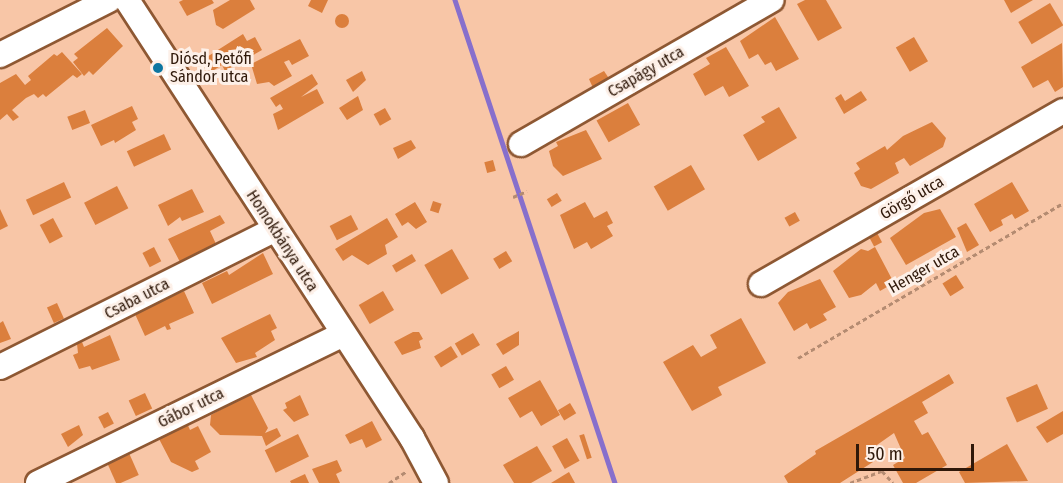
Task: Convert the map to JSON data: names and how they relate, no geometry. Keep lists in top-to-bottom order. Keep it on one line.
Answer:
{"streets":{"street":["Csapágy utca","Görgő utca","Homokbánya utca","Csaba utca","Gábor utca"],"path":["Henger utca"]},"crossings":[["Homokbánya utca","Csaba utca"],["Homokbánya utca","Gábor utca"]],"places":["Diósd, Petőfi Sándor utca"],"scale_bar":"50 m"}
